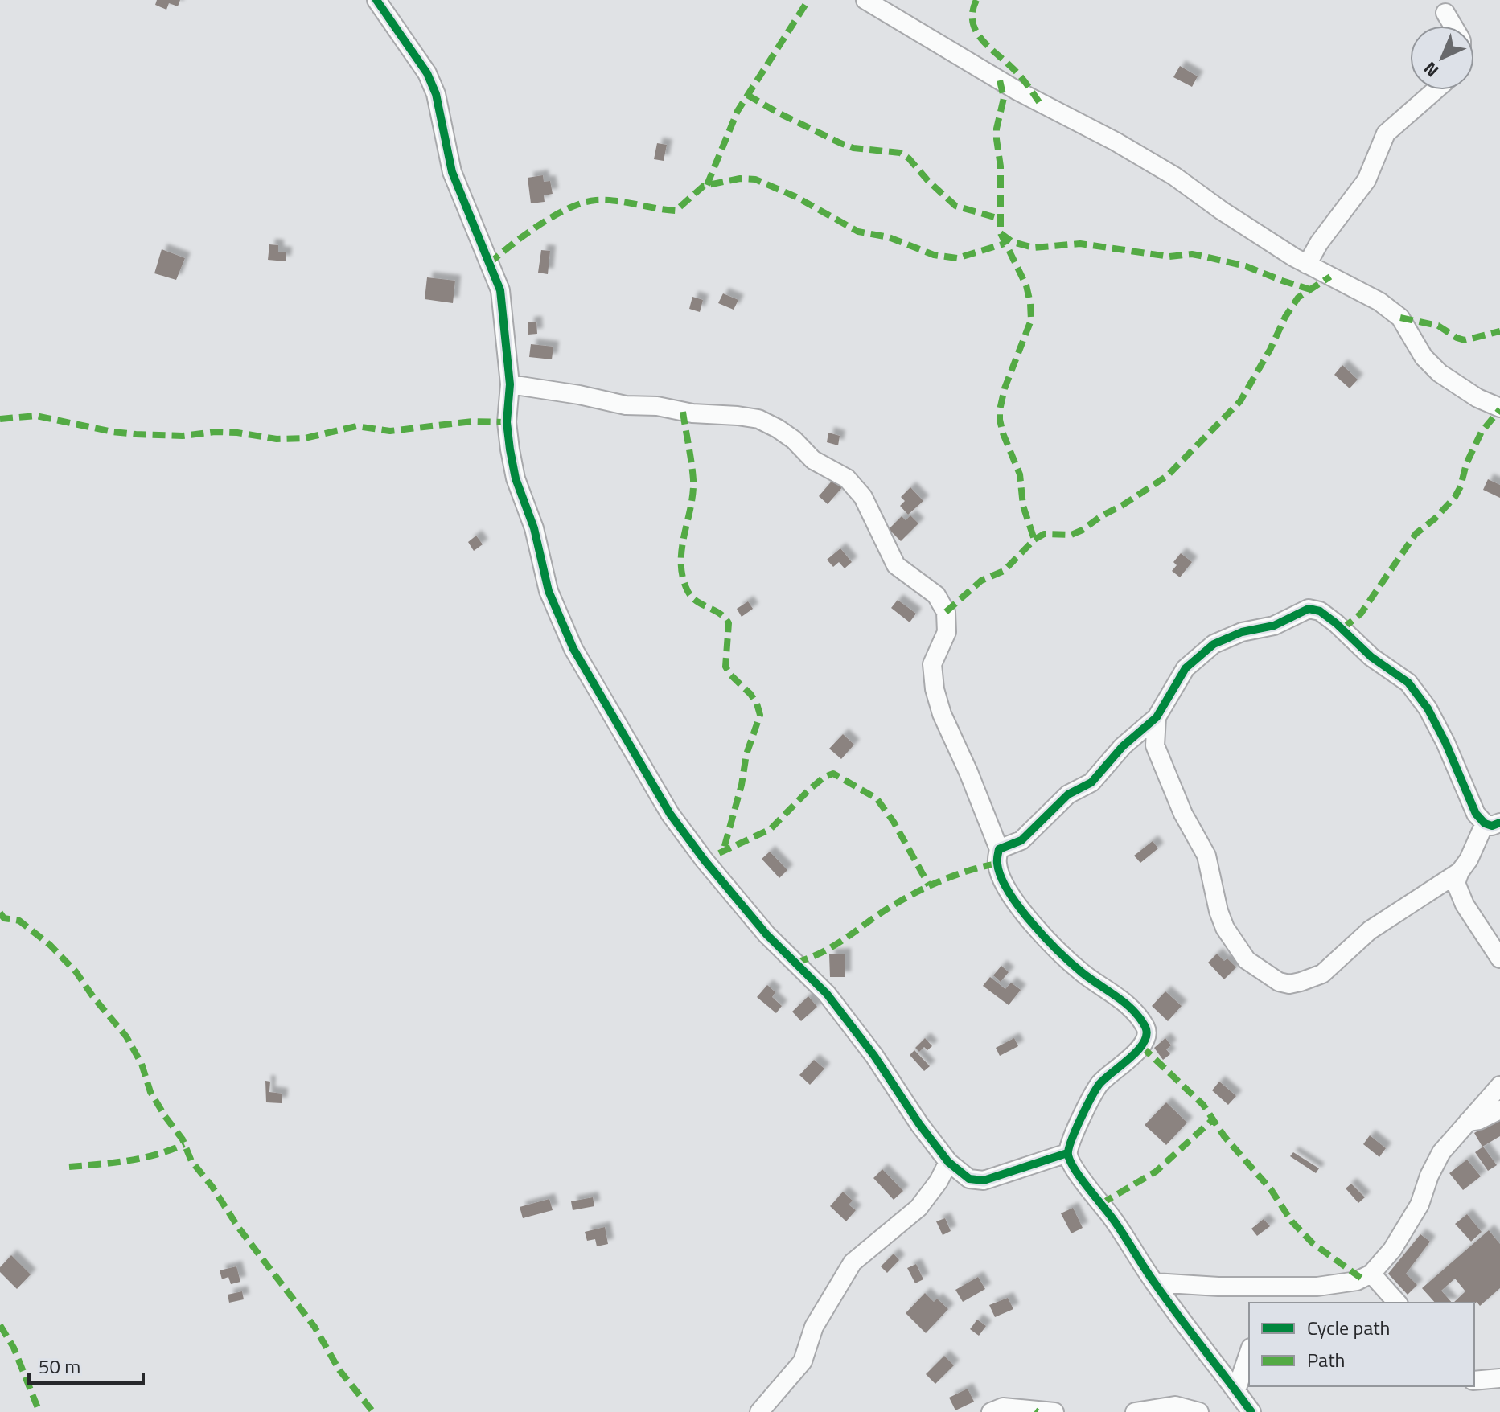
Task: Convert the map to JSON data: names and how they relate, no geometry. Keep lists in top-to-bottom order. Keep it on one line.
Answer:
{"legend":["Cycle path","Path"],"scale_bar":"50 m","north":"bottom left"}
